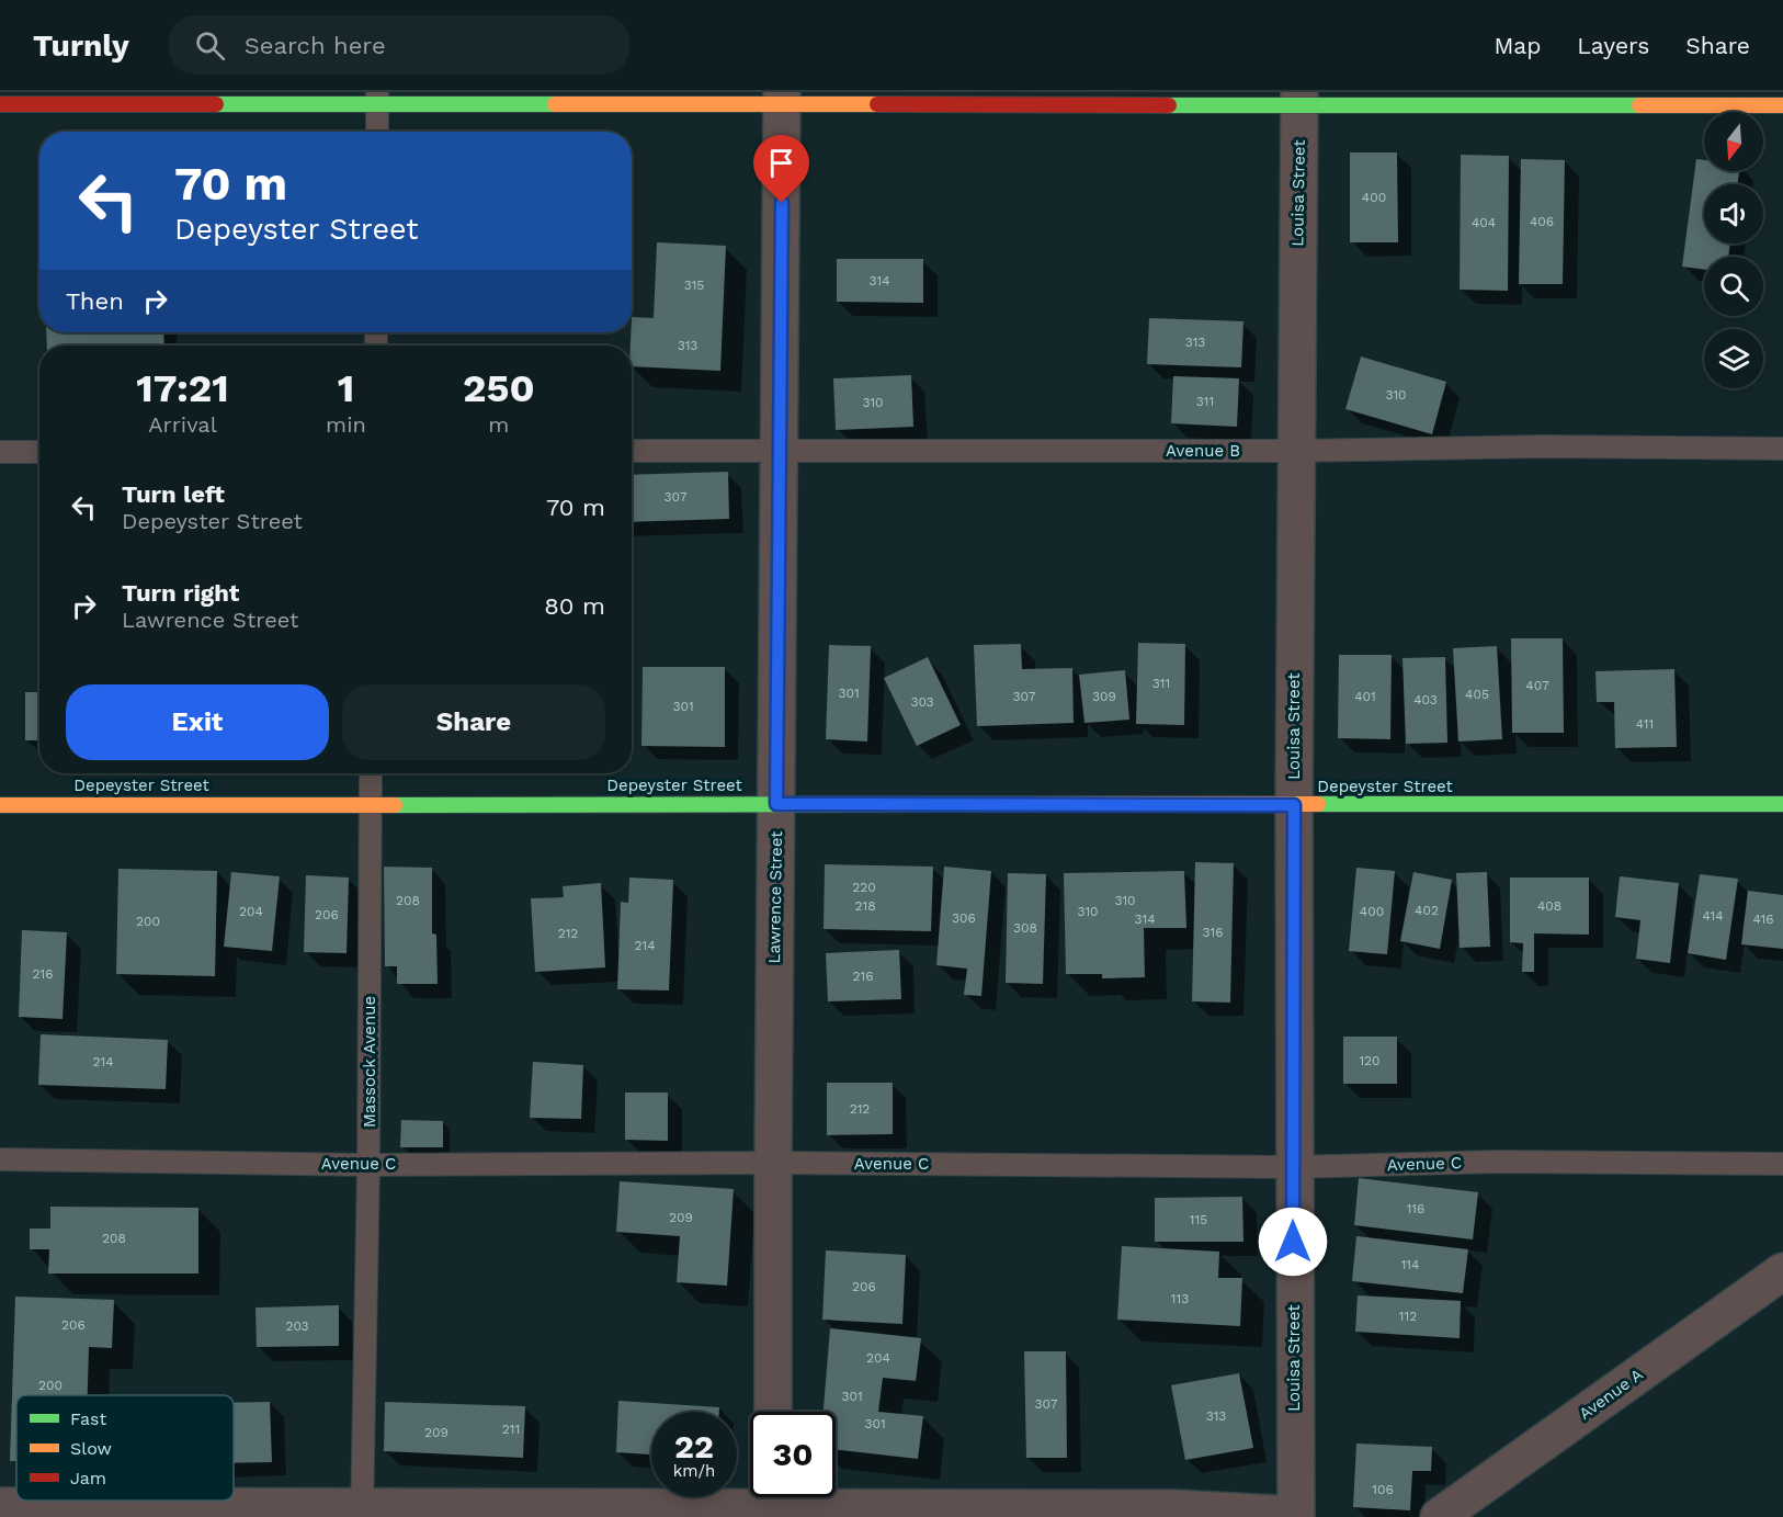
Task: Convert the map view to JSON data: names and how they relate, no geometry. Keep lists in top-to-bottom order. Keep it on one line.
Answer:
{"streets":{"street":["Louisa Street","Depeyster Street","Lawrence Street","Avenue A"],"lane":["Avenue B","Massock Avenue","Avenue C"]},"crossings":[["Louisa Street","Avenue B"],["Louisa Street","Depeyster Street"],["Louisa Street","Avenue C"],["Avenue B","Lawrence Street"],["Depeyster Street","Lawrence Street"],["Depeyster Street","Massock Avenue"],["Lawrence Street","Avenue C"],["Massock Avenue","Avenue C"]],"house_numbers":["400","406","404","314","315","313","313","310","311","310","307","311","407","301","405","307","309","401","403","303","301","411","220","208","310","218","408","402","204","310","400","206","414","306","314","416","200","308","316","212","214","216","216","120","214","212","116","209","115","208","114","206","113","112","206","203","204","200","301","307","313","301","211","209","106"],"legend":["Fast","Slow","Jam"],"north":"bottom","page":{"header":"Turnly","search":"Search here","nav":["Map","Layers","Share"],"turn":["70 m","Depeyster Street"],"then":"Then","eta":["17:21","Arrival","1","min","250","m"],"list":[{"name":"Turn left","note":"Depeyster Street","value":"70 m"},{"name":"Turn right","note":"Lawrence Street","value":"80 m"}],"buttons":["Exit","Share"],"speed":"22 km/h","limit":"30"}}
